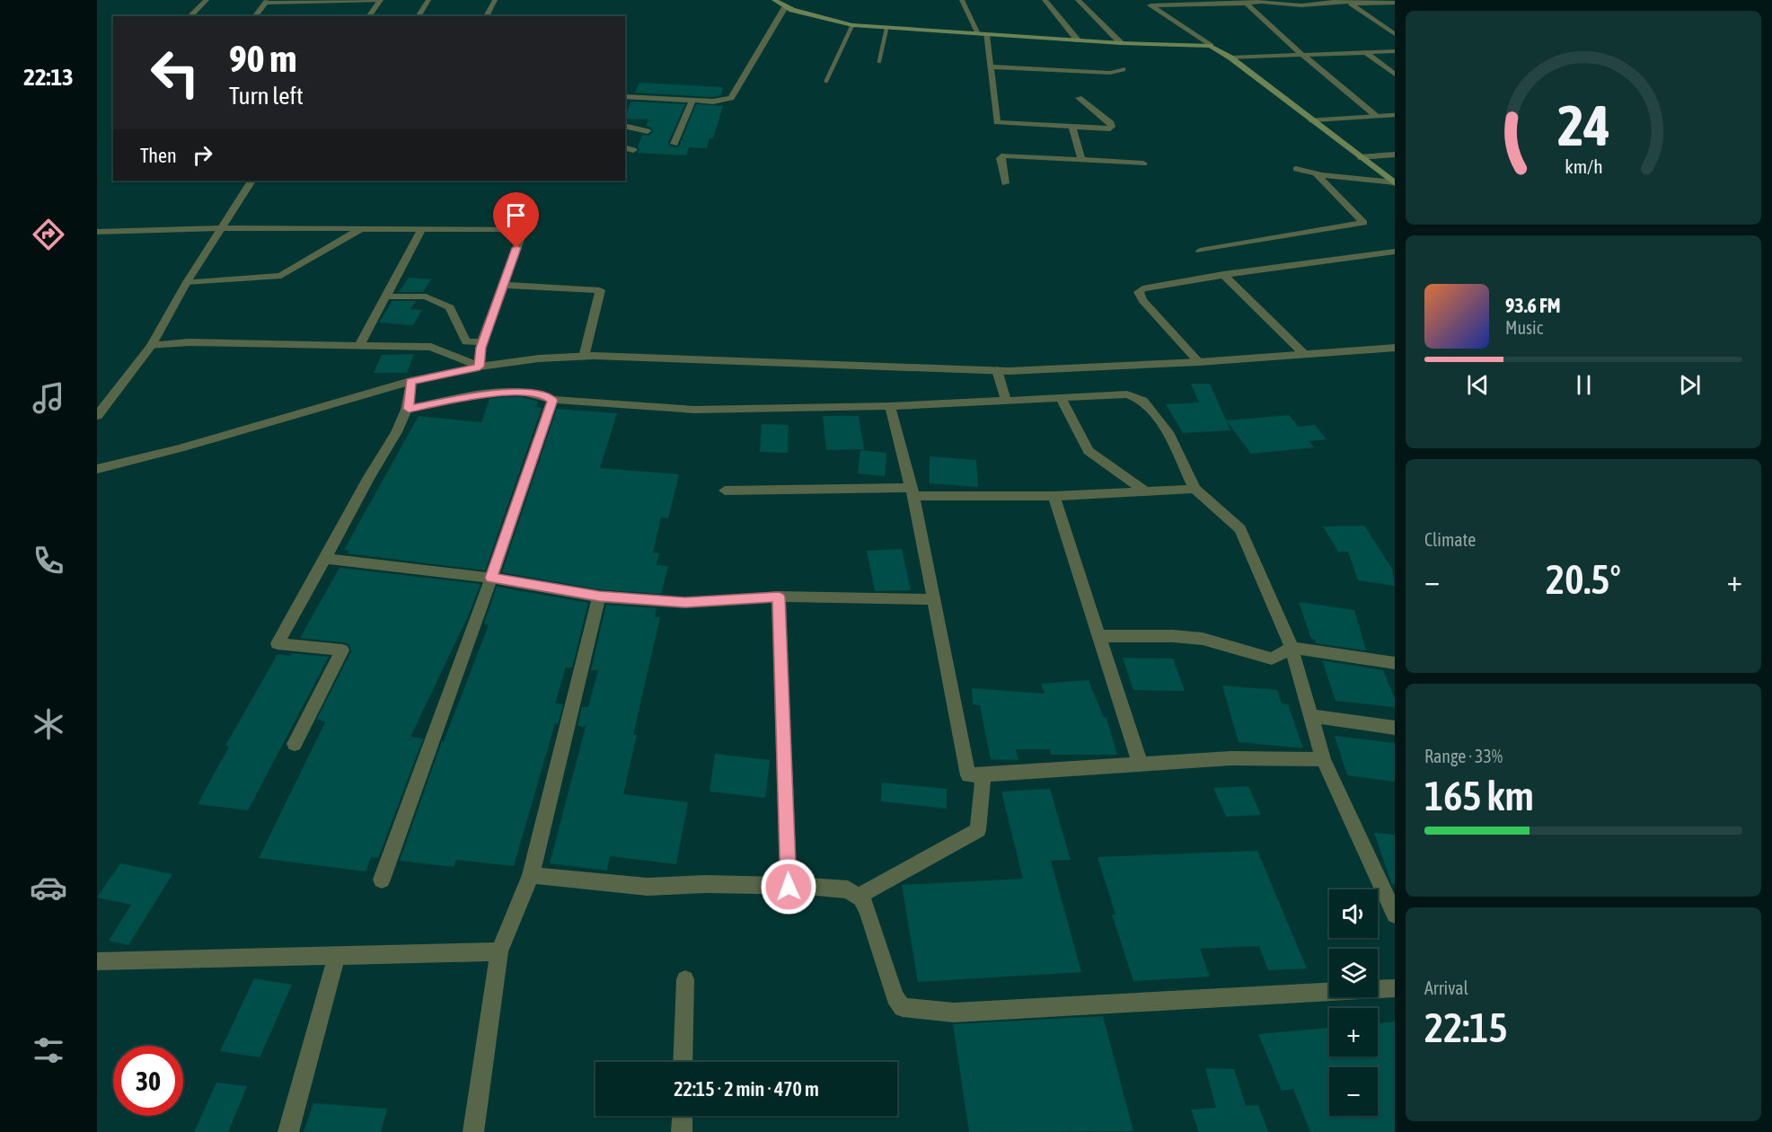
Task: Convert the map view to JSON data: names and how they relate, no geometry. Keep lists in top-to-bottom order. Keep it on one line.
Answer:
{"page":{"tabs":"22:13","turn":["90 m","Turn left"],"then":"Then","song":["93.6 FM","Music"],"tile":["Climate",["Range · 33%","165 km"],["Arrival","22:15"]],"heat":["−","20.5°","+"],"map_buttons":["+","−"],"limit":"30","trip":"22:15 · 2 min · 470 m","gauge":["24","km/h"]}}
